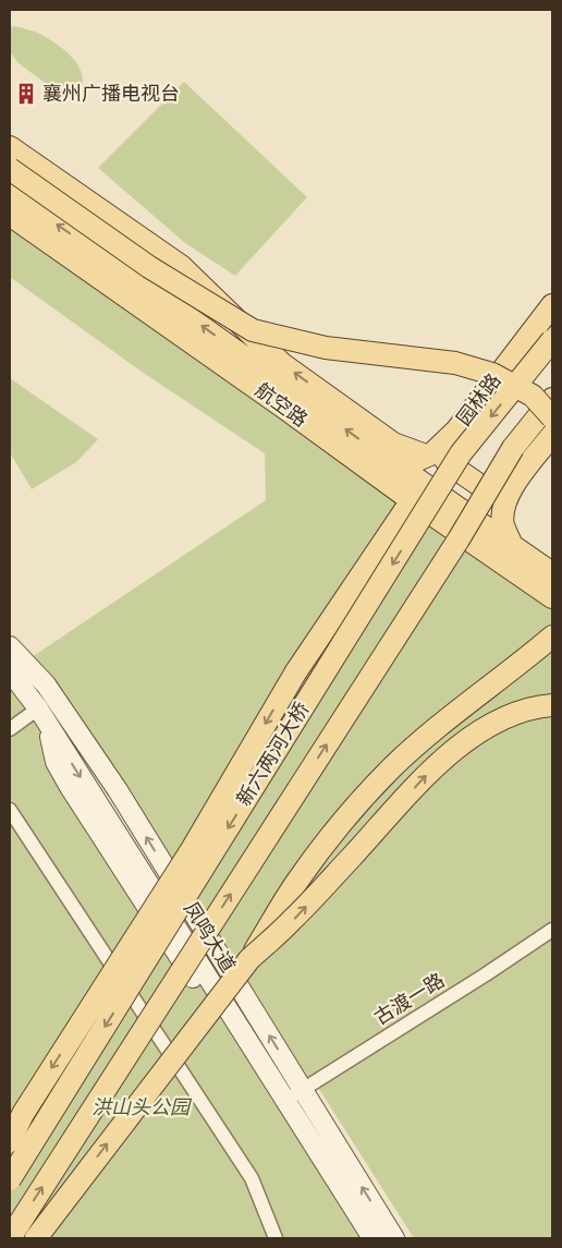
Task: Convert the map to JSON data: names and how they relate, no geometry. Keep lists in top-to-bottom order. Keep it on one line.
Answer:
{"streets":{"main road":["园林路","航空路","新六两河大桥","凤鸣大道"],"street":["古渡一路"]},"crossings":[["园林路","航空路"],["凤鸣大道","古渡一路"]],"parks":["洪山头公园"],"places":{"building":["襄州广播电视台"]}}
